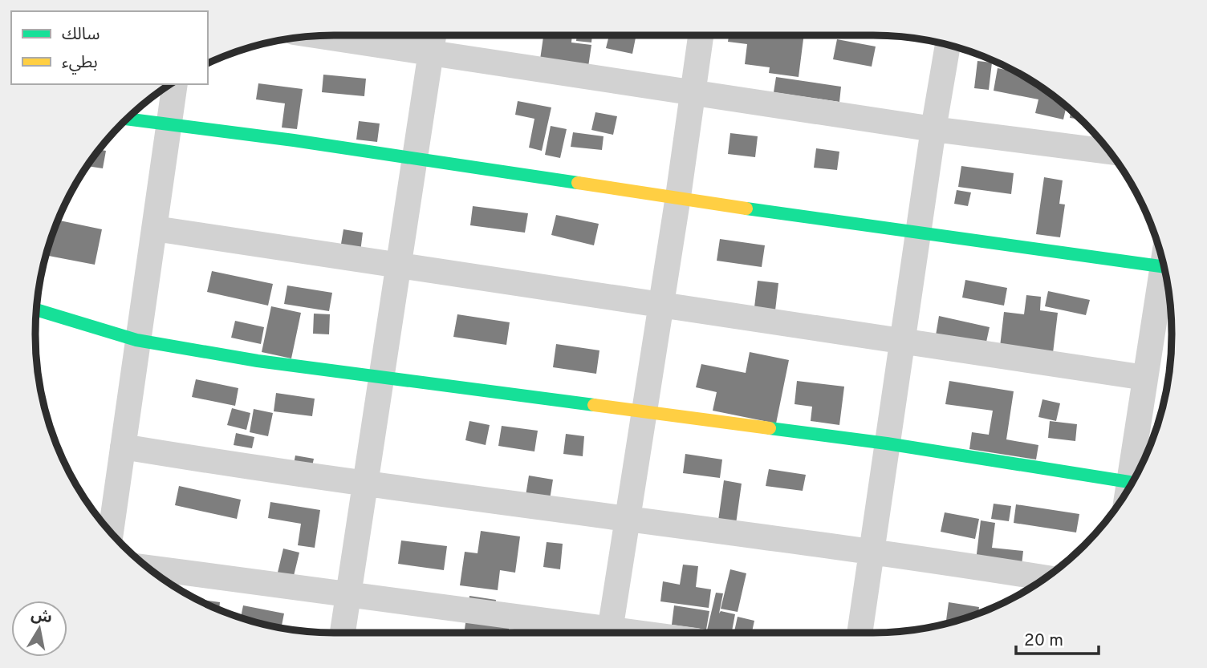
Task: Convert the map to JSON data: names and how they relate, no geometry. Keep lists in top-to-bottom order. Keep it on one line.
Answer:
{"legend":["سالك","بطيء"],"scale_bar":"20 m","north":"top"}
